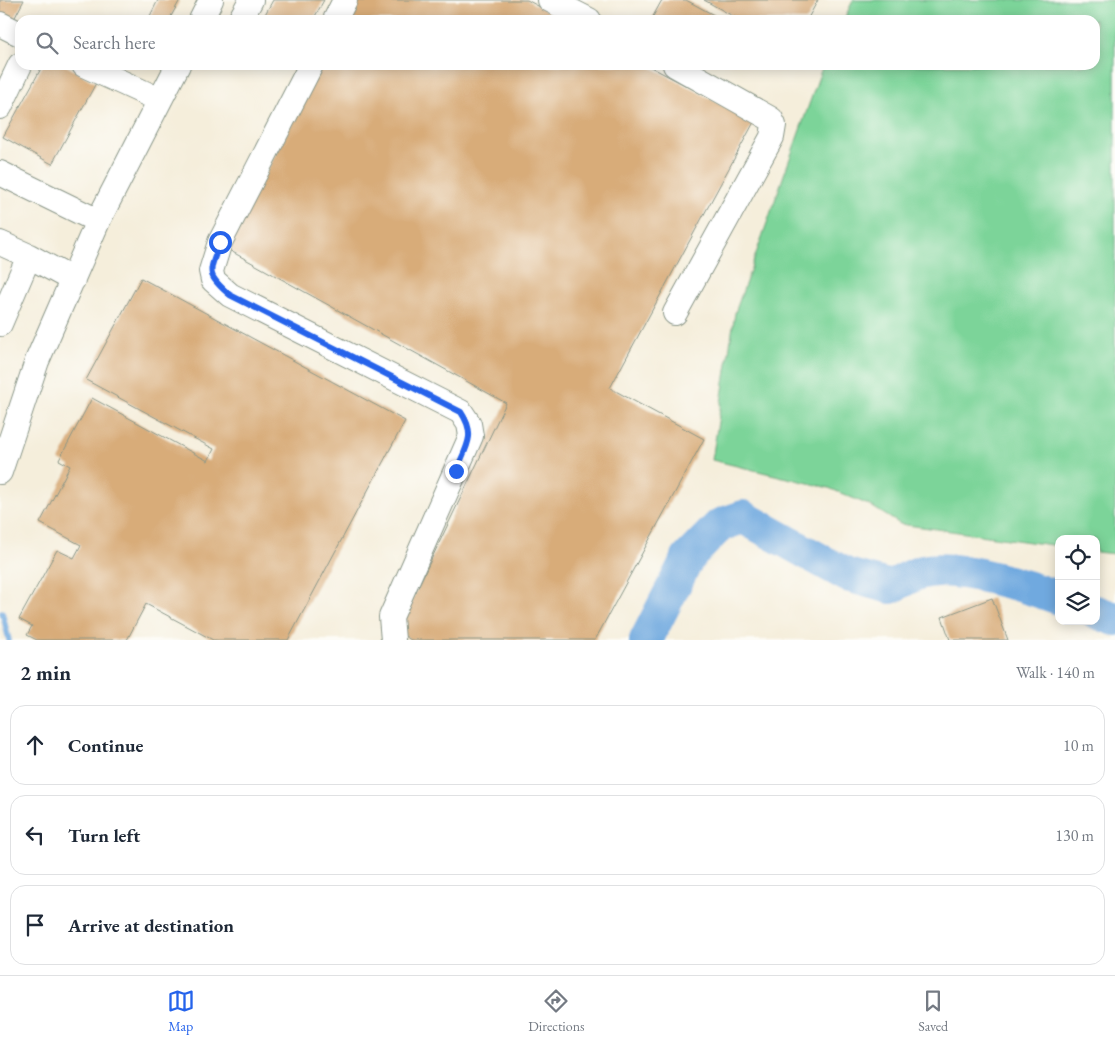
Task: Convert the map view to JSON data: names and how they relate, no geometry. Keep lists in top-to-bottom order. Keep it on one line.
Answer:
{"page":{"search":"Search here","heading":["2 min","Walk · 140 m"],"list":[["Continue","10 m"],["Turn left","130 m"],"Arrive at destination"],"nav":["Map","Directions","Saved"]}}
